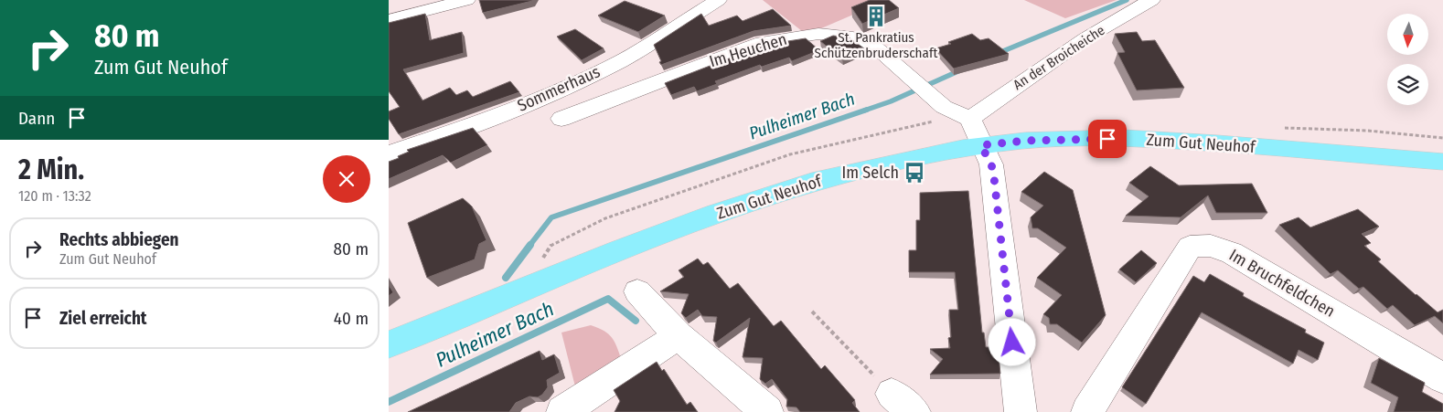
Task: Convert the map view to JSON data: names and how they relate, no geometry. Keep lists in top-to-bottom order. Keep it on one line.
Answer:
{"streets":{"main road":["Zum Gut Neuhof"],"street":["Im Heuchen","An der Broicheiche","Sommerhaus","Im Bruchfeldchen"]},"crossings":[["Im Heuchen","An der Broicheiche"],["Im Heuchen","Zum Gut Neuhof"]],"water":["Pulheimer Bach"],"places":{"building":["St. Pankratius Schützenbruderschaft"],"bus stop":["Im Selch"]},"north":"bottom","page":{"turn":["80 m","Zum Gut Neuhof"],"then":"Dann","heading":["2 Min.","120 m · 13:32"],"list":[{"name":"Rechts abbiegen","note":"Zum Gut Neuhof","value":"80 m"},{"name":"Ziel erreicht","value":"40 m"}]}}
